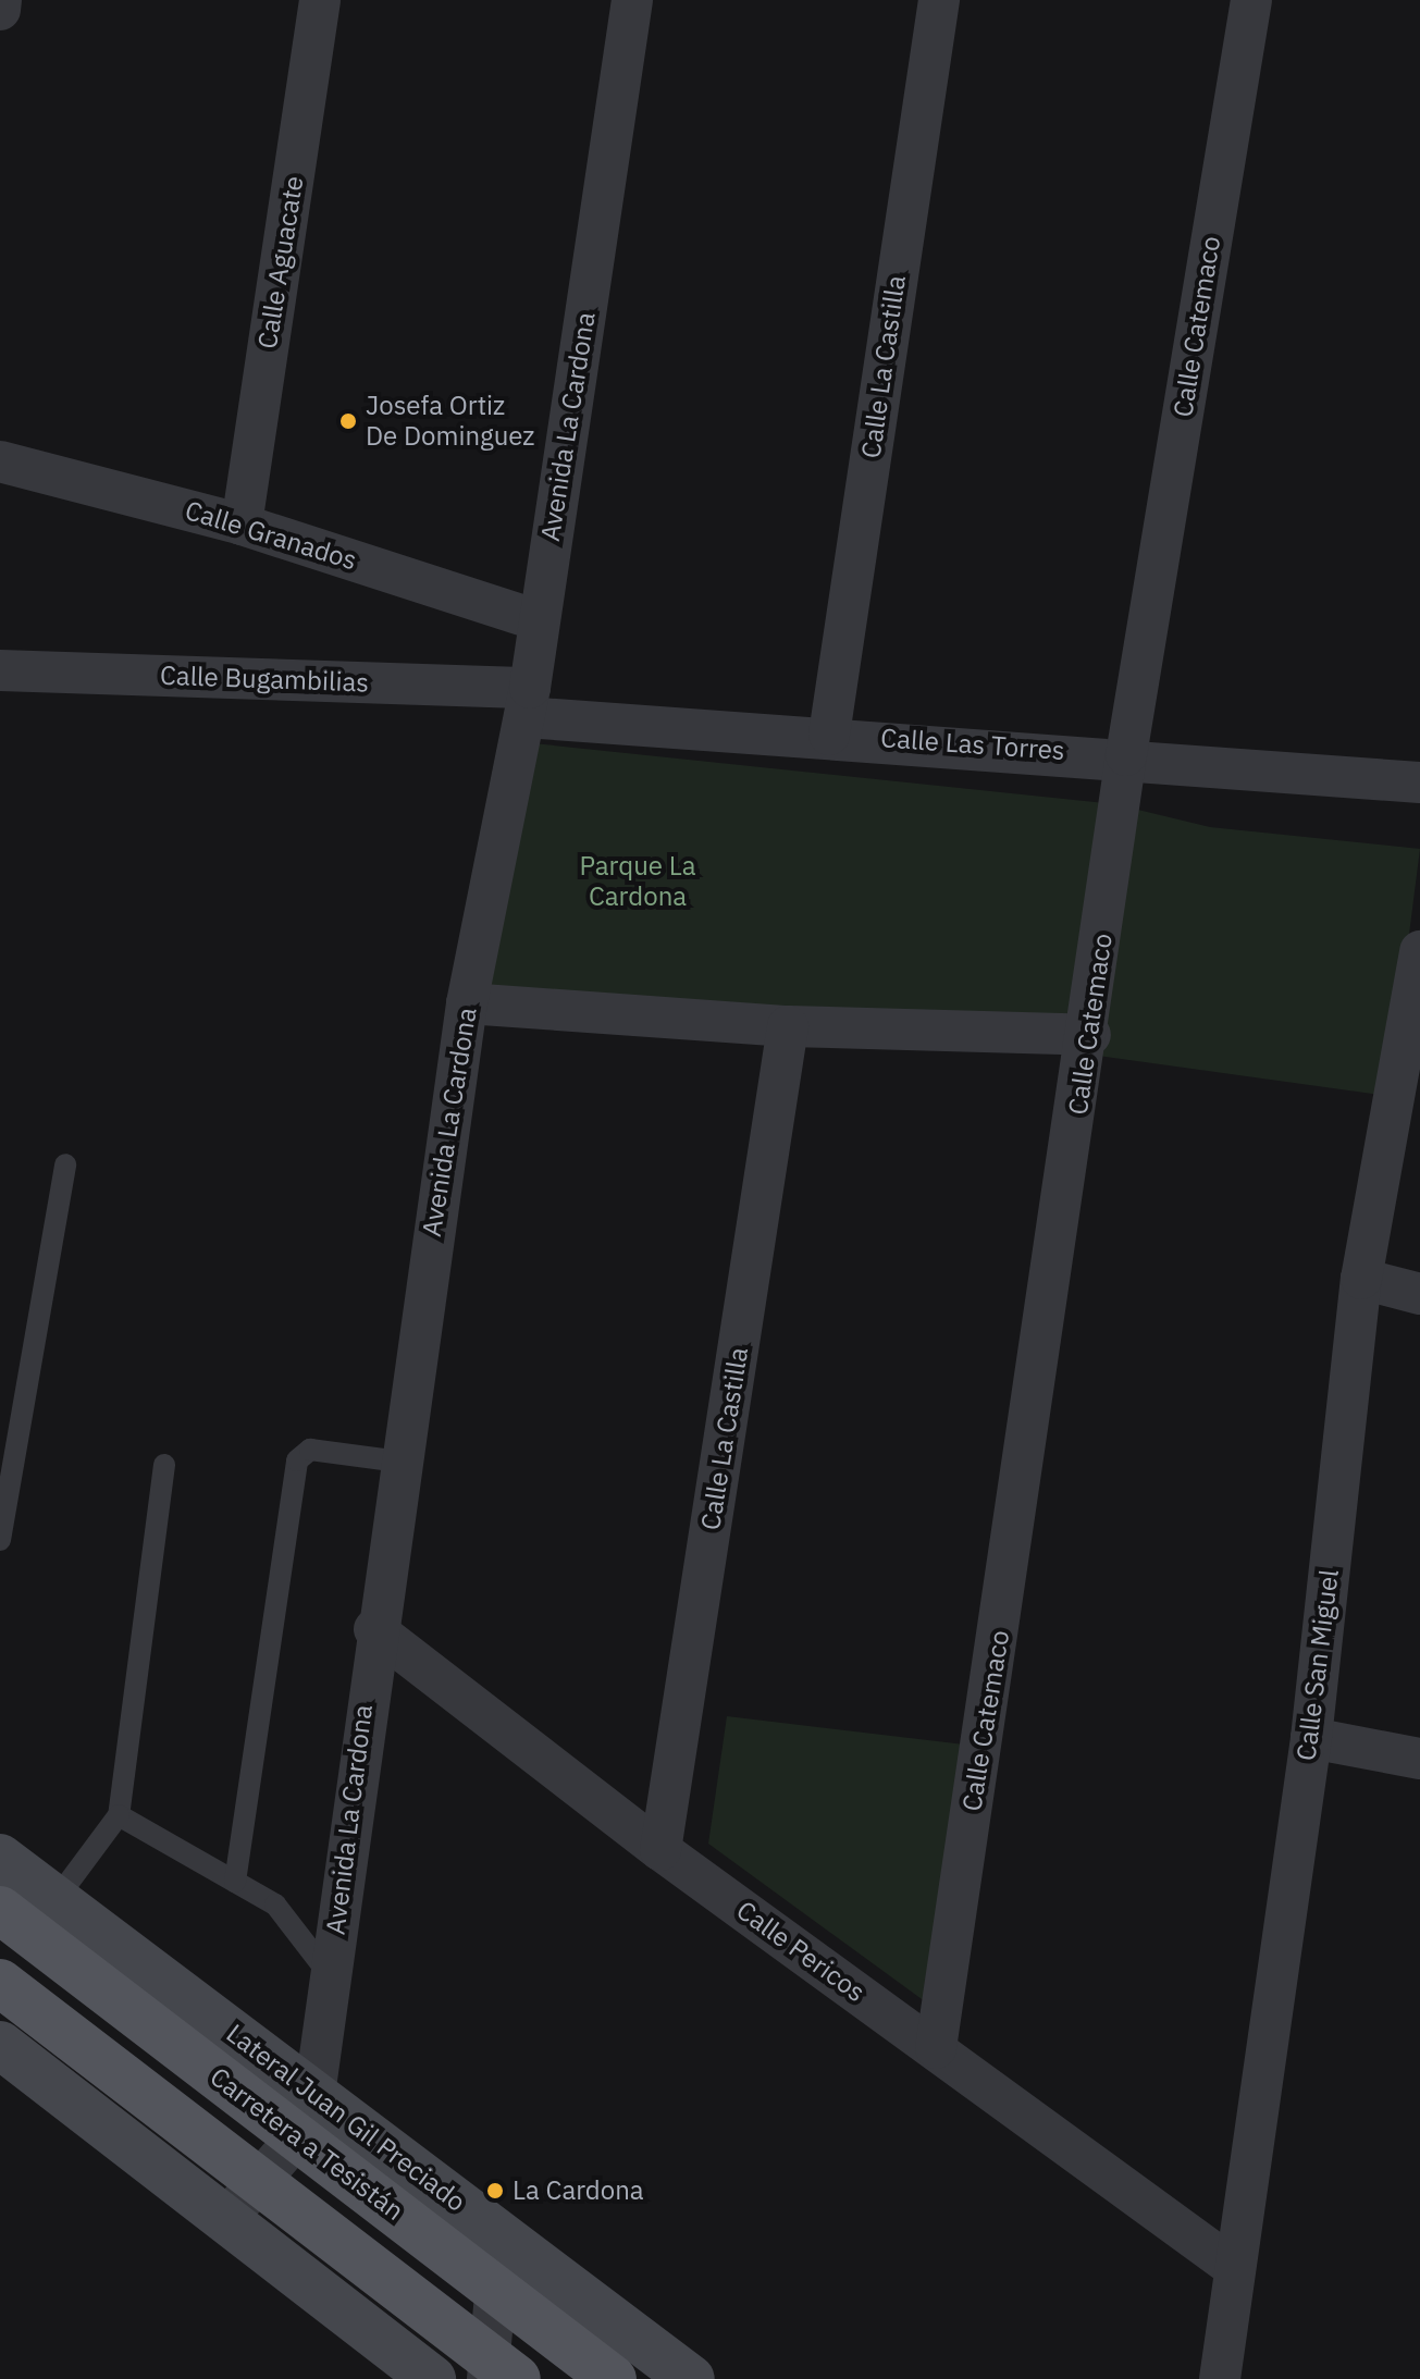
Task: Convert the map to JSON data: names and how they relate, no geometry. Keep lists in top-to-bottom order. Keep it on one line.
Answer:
{"streets":{"main road":["Lateral Juan Gil Preciado","Carretera a Tesistán"],"street":["Calle Aguacate","Calle Catemaco","Calle La Castilla","Avenida La Cardona","Calle Granados","Calle Bugambilias","Calle Las Torres","Calle San Miguel","Calle Pericos"]},"crossings":[["Calle Aguacate","Calle Granados"],["Calle Catemaco","Calle Las Torres"],["Calle Catemaco","Calle Pericos"],["Calle La Castilla","Calle Las Torres"],["Calle La Castilla","Calle Pericos"],["Avenida La Cardona","Calle Granados"],["Avenida La Cardona","Calle Bugambilias"],["Avenida La Cardona","Calle Las Torres"],["Avenida La Cardona","Calle Pericos"],["Avenida La Cardona","Lateral Juan Gil Preciado"],["Avenida La Cardona","Carretera a Tesistán"],["Calle Bugambilias","Calle Las Torres"],["Calle San Miguel","Calle Pericos"]],"parks":["Parque La Cardona"],"places":["Josefa Ortiz De Dominguez","La Cardona"]}
